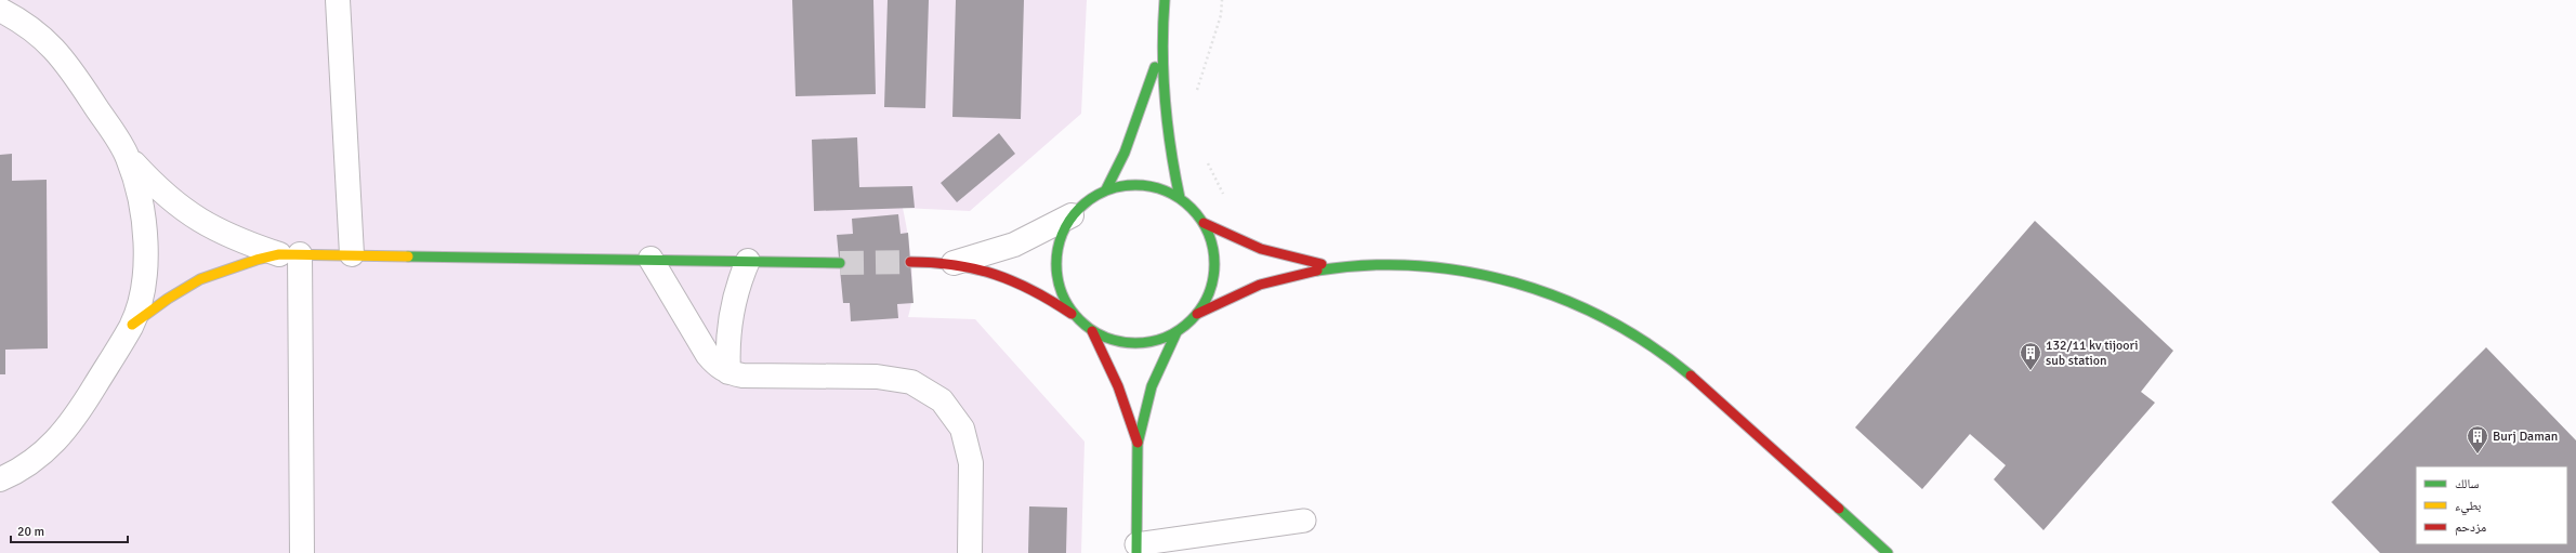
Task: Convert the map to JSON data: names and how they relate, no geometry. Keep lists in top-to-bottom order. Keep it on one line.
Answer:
{"places":{"building":["132/11 kv tijoori sub station","Burj Daman"]},"legend":["سالك","بطيء","مزدحم"],"scale_bar":"20 m"}
